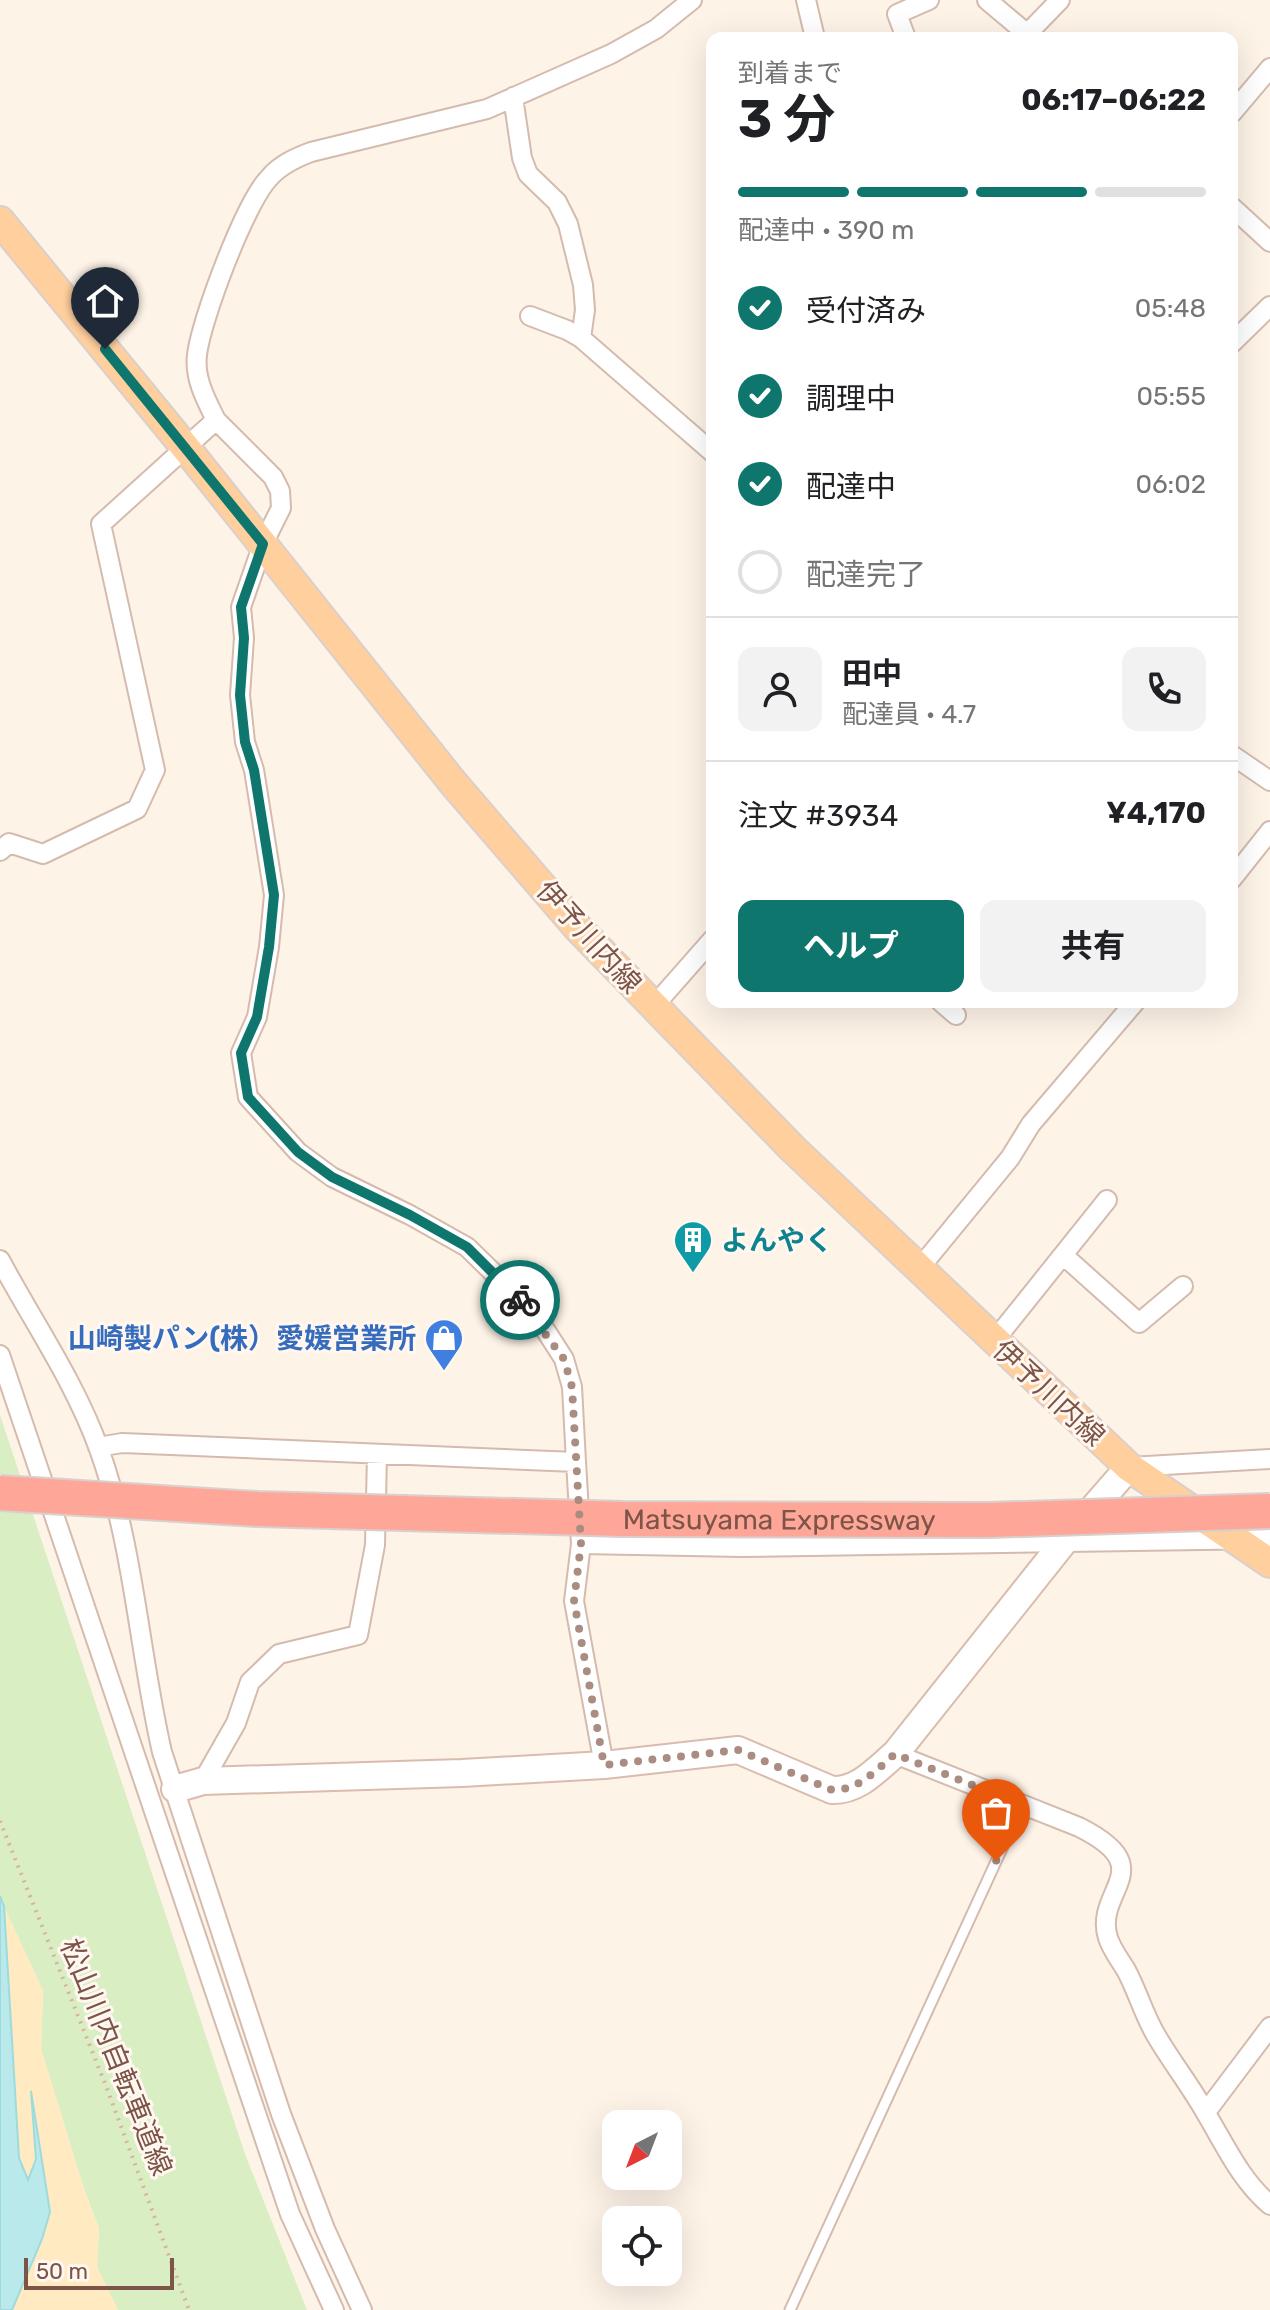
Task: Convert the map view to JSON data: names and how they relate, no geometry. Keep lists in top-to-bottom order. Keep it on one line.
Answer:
{"streets":{"highway":["Matsuyama Expressway"],"main road":["伊予川内線"],"path":["松山川内自転車道線"]},"places":{"building":["よんやく"],"shop":["山崎製パン(株）愛媛営業所"]},"scale_bar":"50 m","north":"bottom left","page":{"heading":["3 分","到着まで","06:17–06:22"],"panel":["田中","配達員 · 4.7","注文 #3934","¥4,170"],"bar":"配達中 · 390 m","list":[["受付済み","05:48"],["調理中","05:55"],["配達中","06:02"],"配達完了"],"buttons":["ヘルプ","共有"],"scale":"50 m"}}
